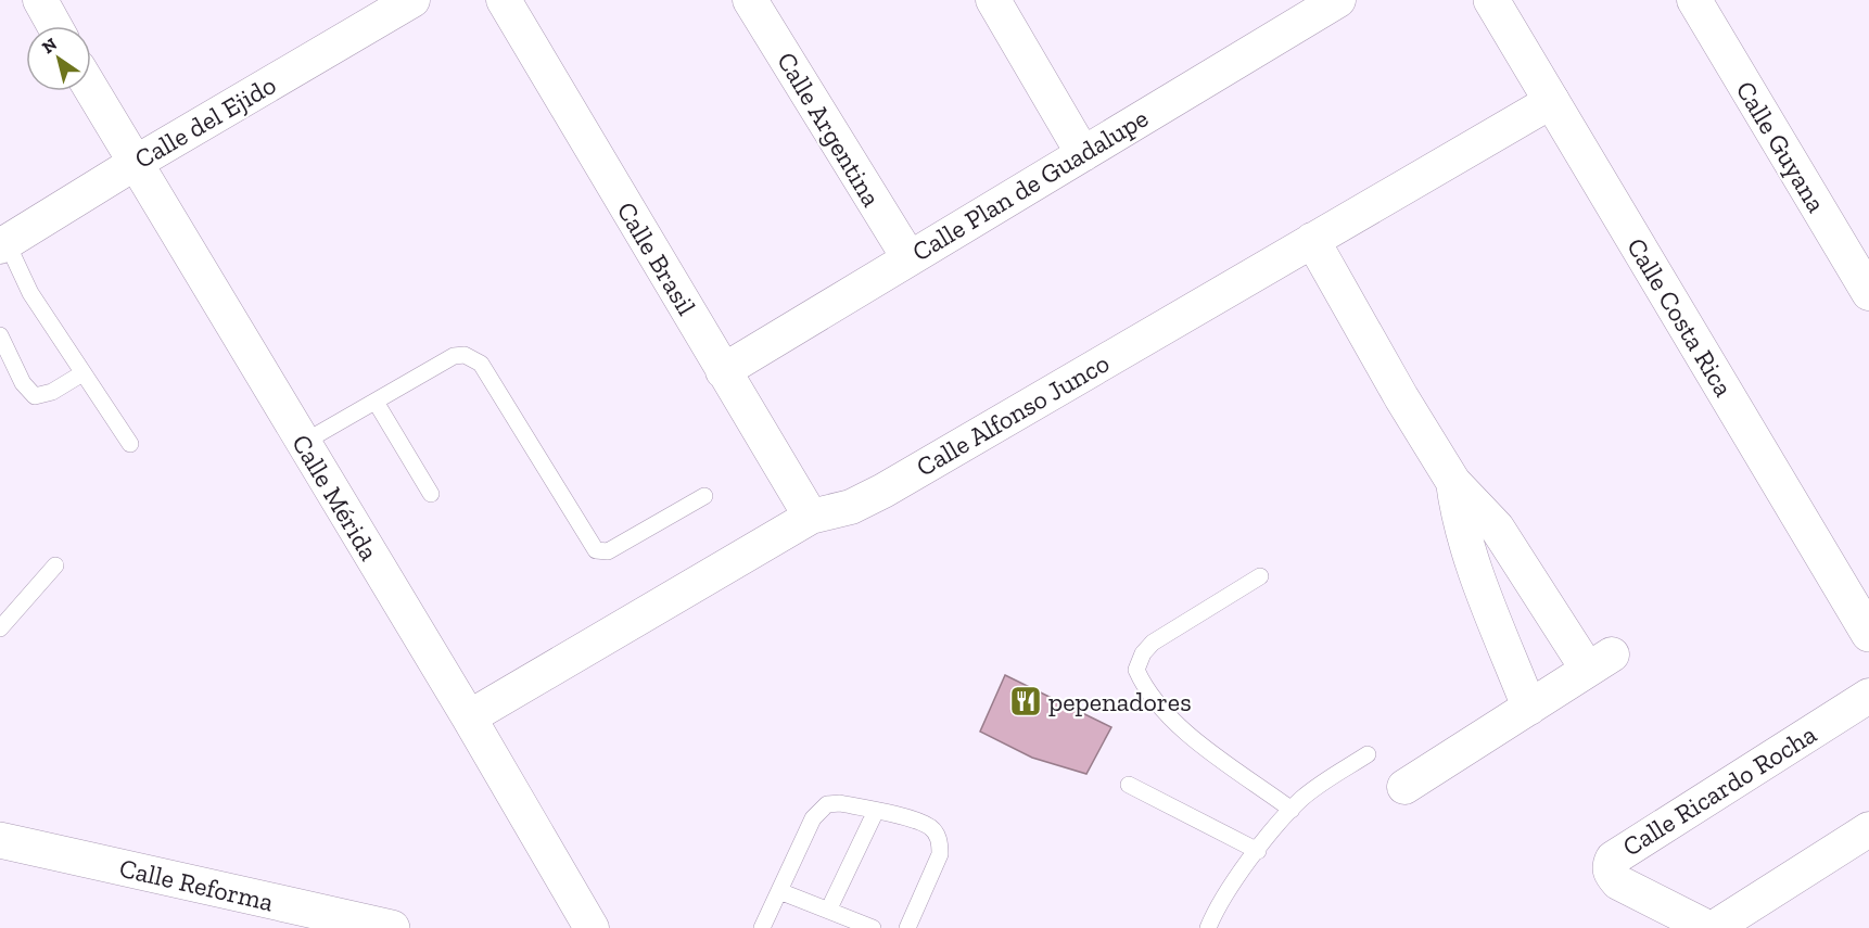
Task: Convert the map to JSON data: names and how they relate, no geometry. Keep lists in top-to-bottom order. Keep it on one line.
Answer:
{"streets":{"street":["Calle del Ejido","Calle Argentina","Calle Guyana","Calle Plan de Guadalupe","Calle Brasil","Calle Costa Rica","Calle Alfonso Junco","Calle Mérida","Calle Ricardo Rocha","Calle Reforma"]},"crossings":[["Calle del Ejido","Calle Mérida"],["Calle Argentina","Calle Plan de Guadalupe"],["Calle Plan de Guadalupe","Calle Brasil"],["Calle Brasil","Calle Alfonso Junco"],["Calle Costa Rica","Calle Alfonso Junco"],["Calle Alfonso Junco","Calle Mérida"]],"places":{"restaurant":["pepenadores"]},"north":"top left"}
